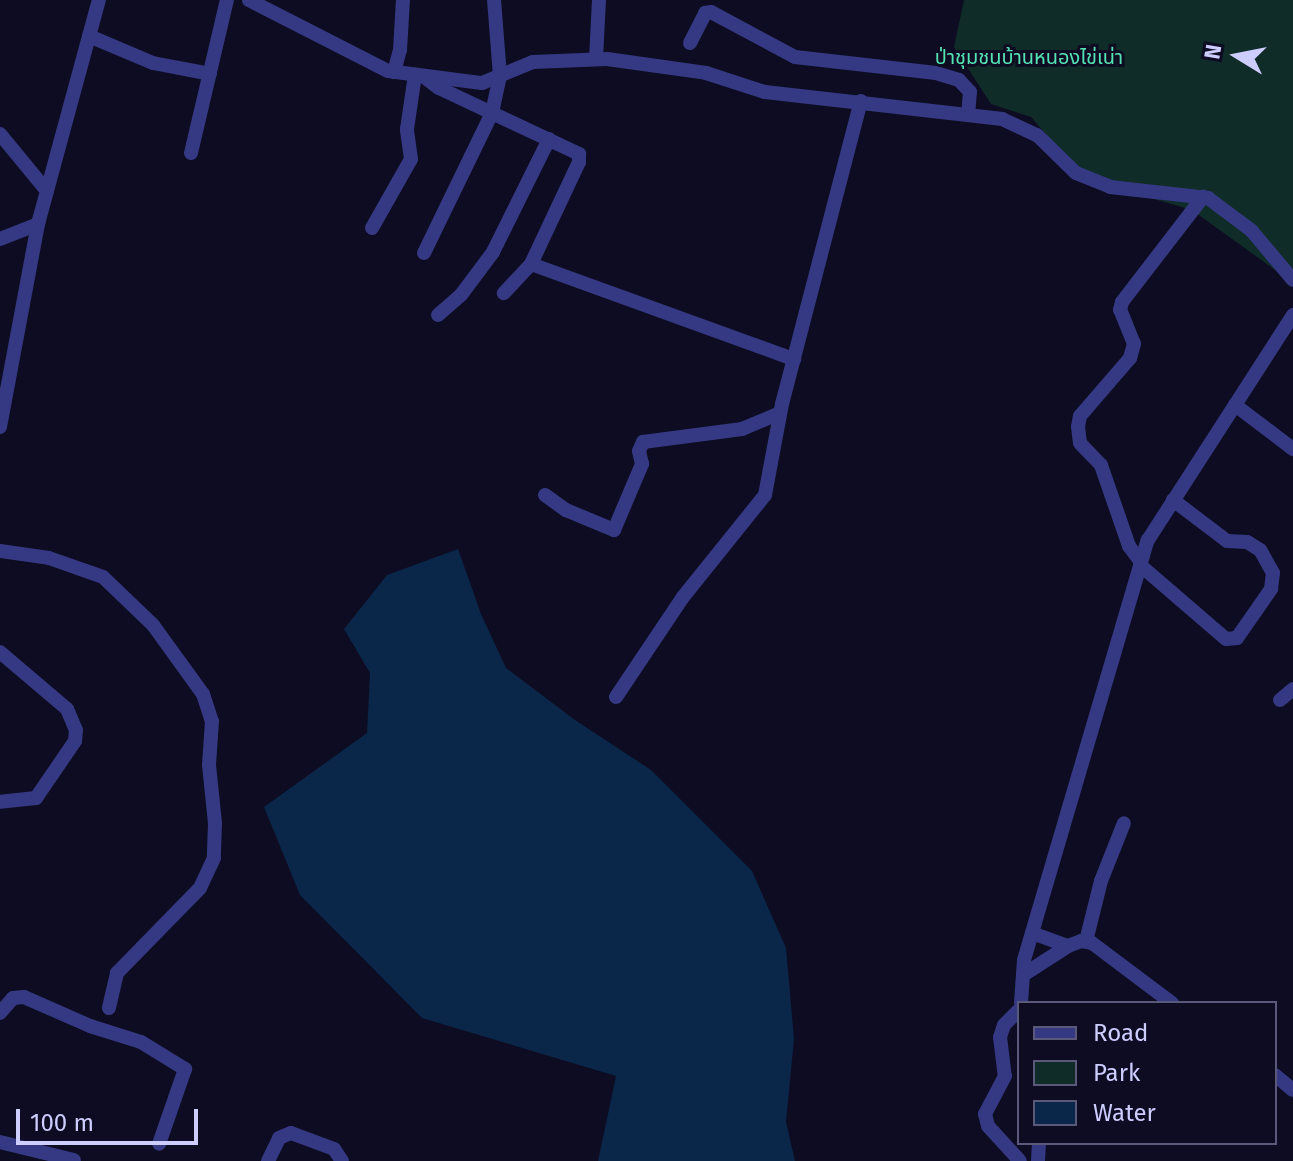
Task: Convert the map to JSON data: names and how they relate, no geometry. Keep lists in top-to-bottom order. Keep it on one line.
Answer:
{"parks":["ป่าชุมชนบ้านหนองไข่เน่า"],"legend":["Road","Park","Water"],"scale_bar":"100 m","north":"left"}
